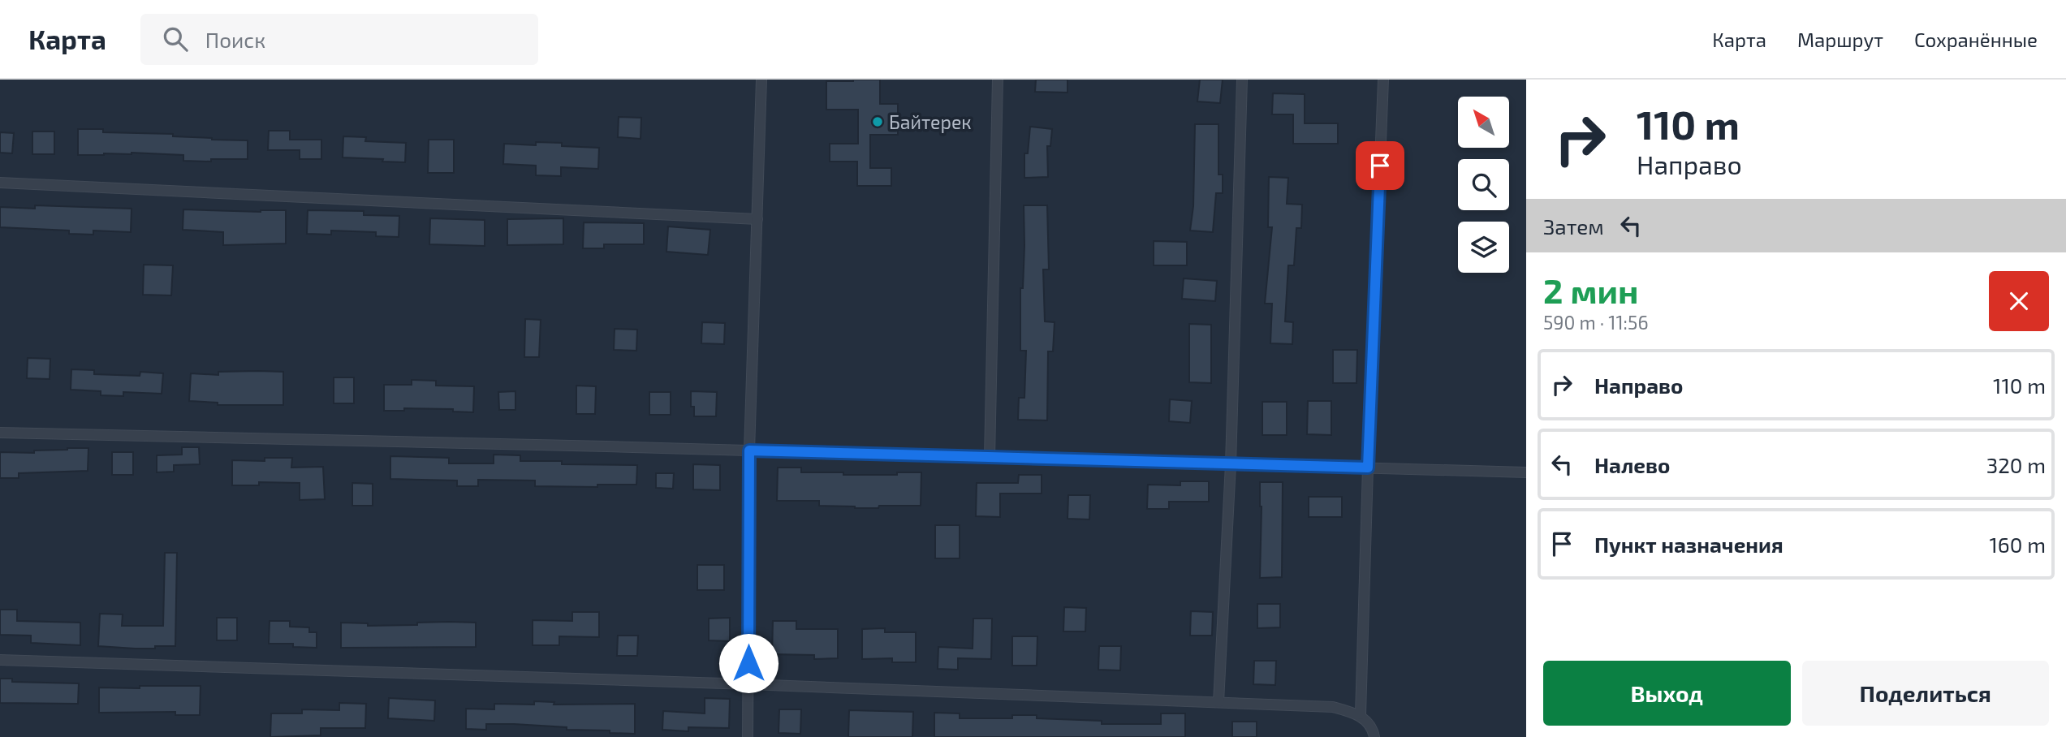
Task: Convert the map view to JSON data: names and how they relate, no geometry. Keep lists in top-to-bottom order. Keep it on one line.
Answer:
{"places":["Байтерек"],"north":"top left","page":{"header":"Карта","search":"Поиск","nav":["Карта","Маршрут","Сохранённые"],"turn":["110 m","Направо"],"then":"Затем","heading":["2 мин","590 m · 11:56"],"list":[{"name":"Направо","value":"110 m"},{"name":"Налево","value":"320 m"},{"name":"Пункт назначения","value":"160 m"}],"buttons":["Выход","Поделиться"]}}
